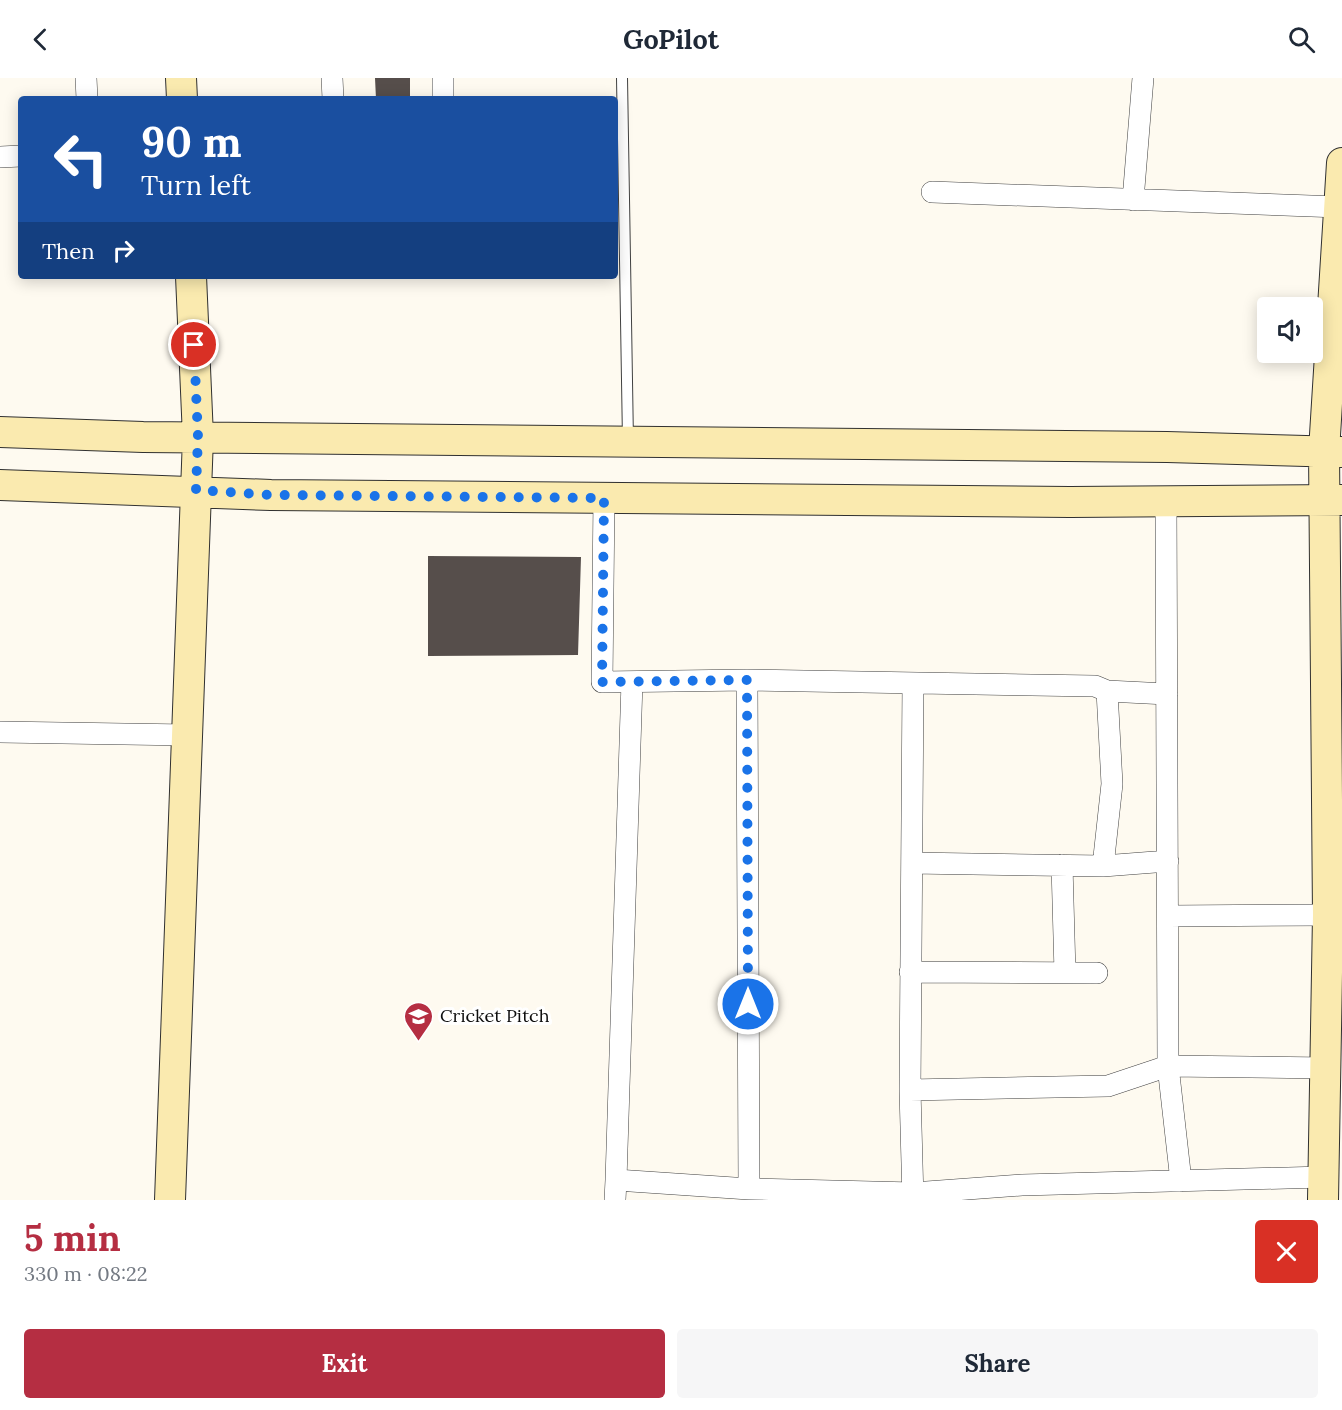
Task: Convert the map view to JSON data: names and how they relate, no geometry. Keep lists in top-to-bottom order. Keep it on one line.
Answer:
{"places":{"school or university":["Cricket Pitch"]},"page":{"header":"GoPilot","turn":["90 m","Turn left"],"then":"Then","heading":["5 min","330 m · 08:22"],"buttons":["Exit","Share"]}}
